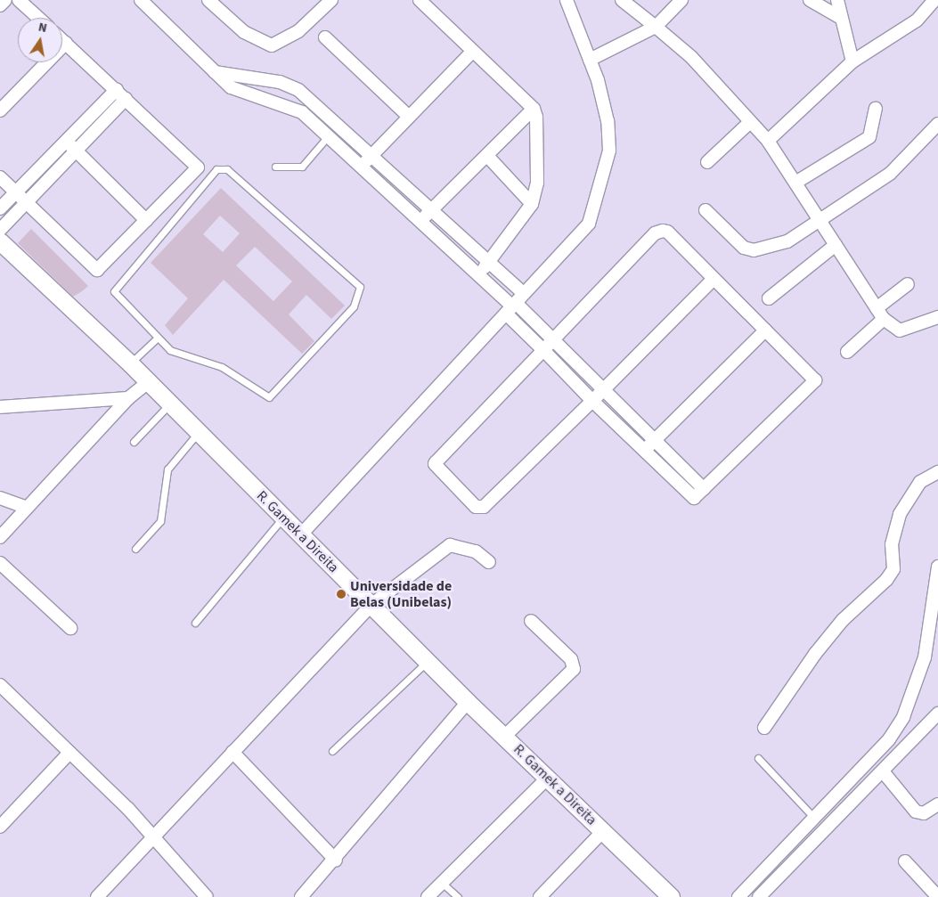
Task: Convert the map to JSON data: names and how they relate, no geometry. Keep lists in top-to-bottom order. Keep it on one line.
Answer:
{"streets":{"main road":["R. Gamek a Direita"]},"places":["Universidade de Belas (Unibelas)"],"north":"top"}
